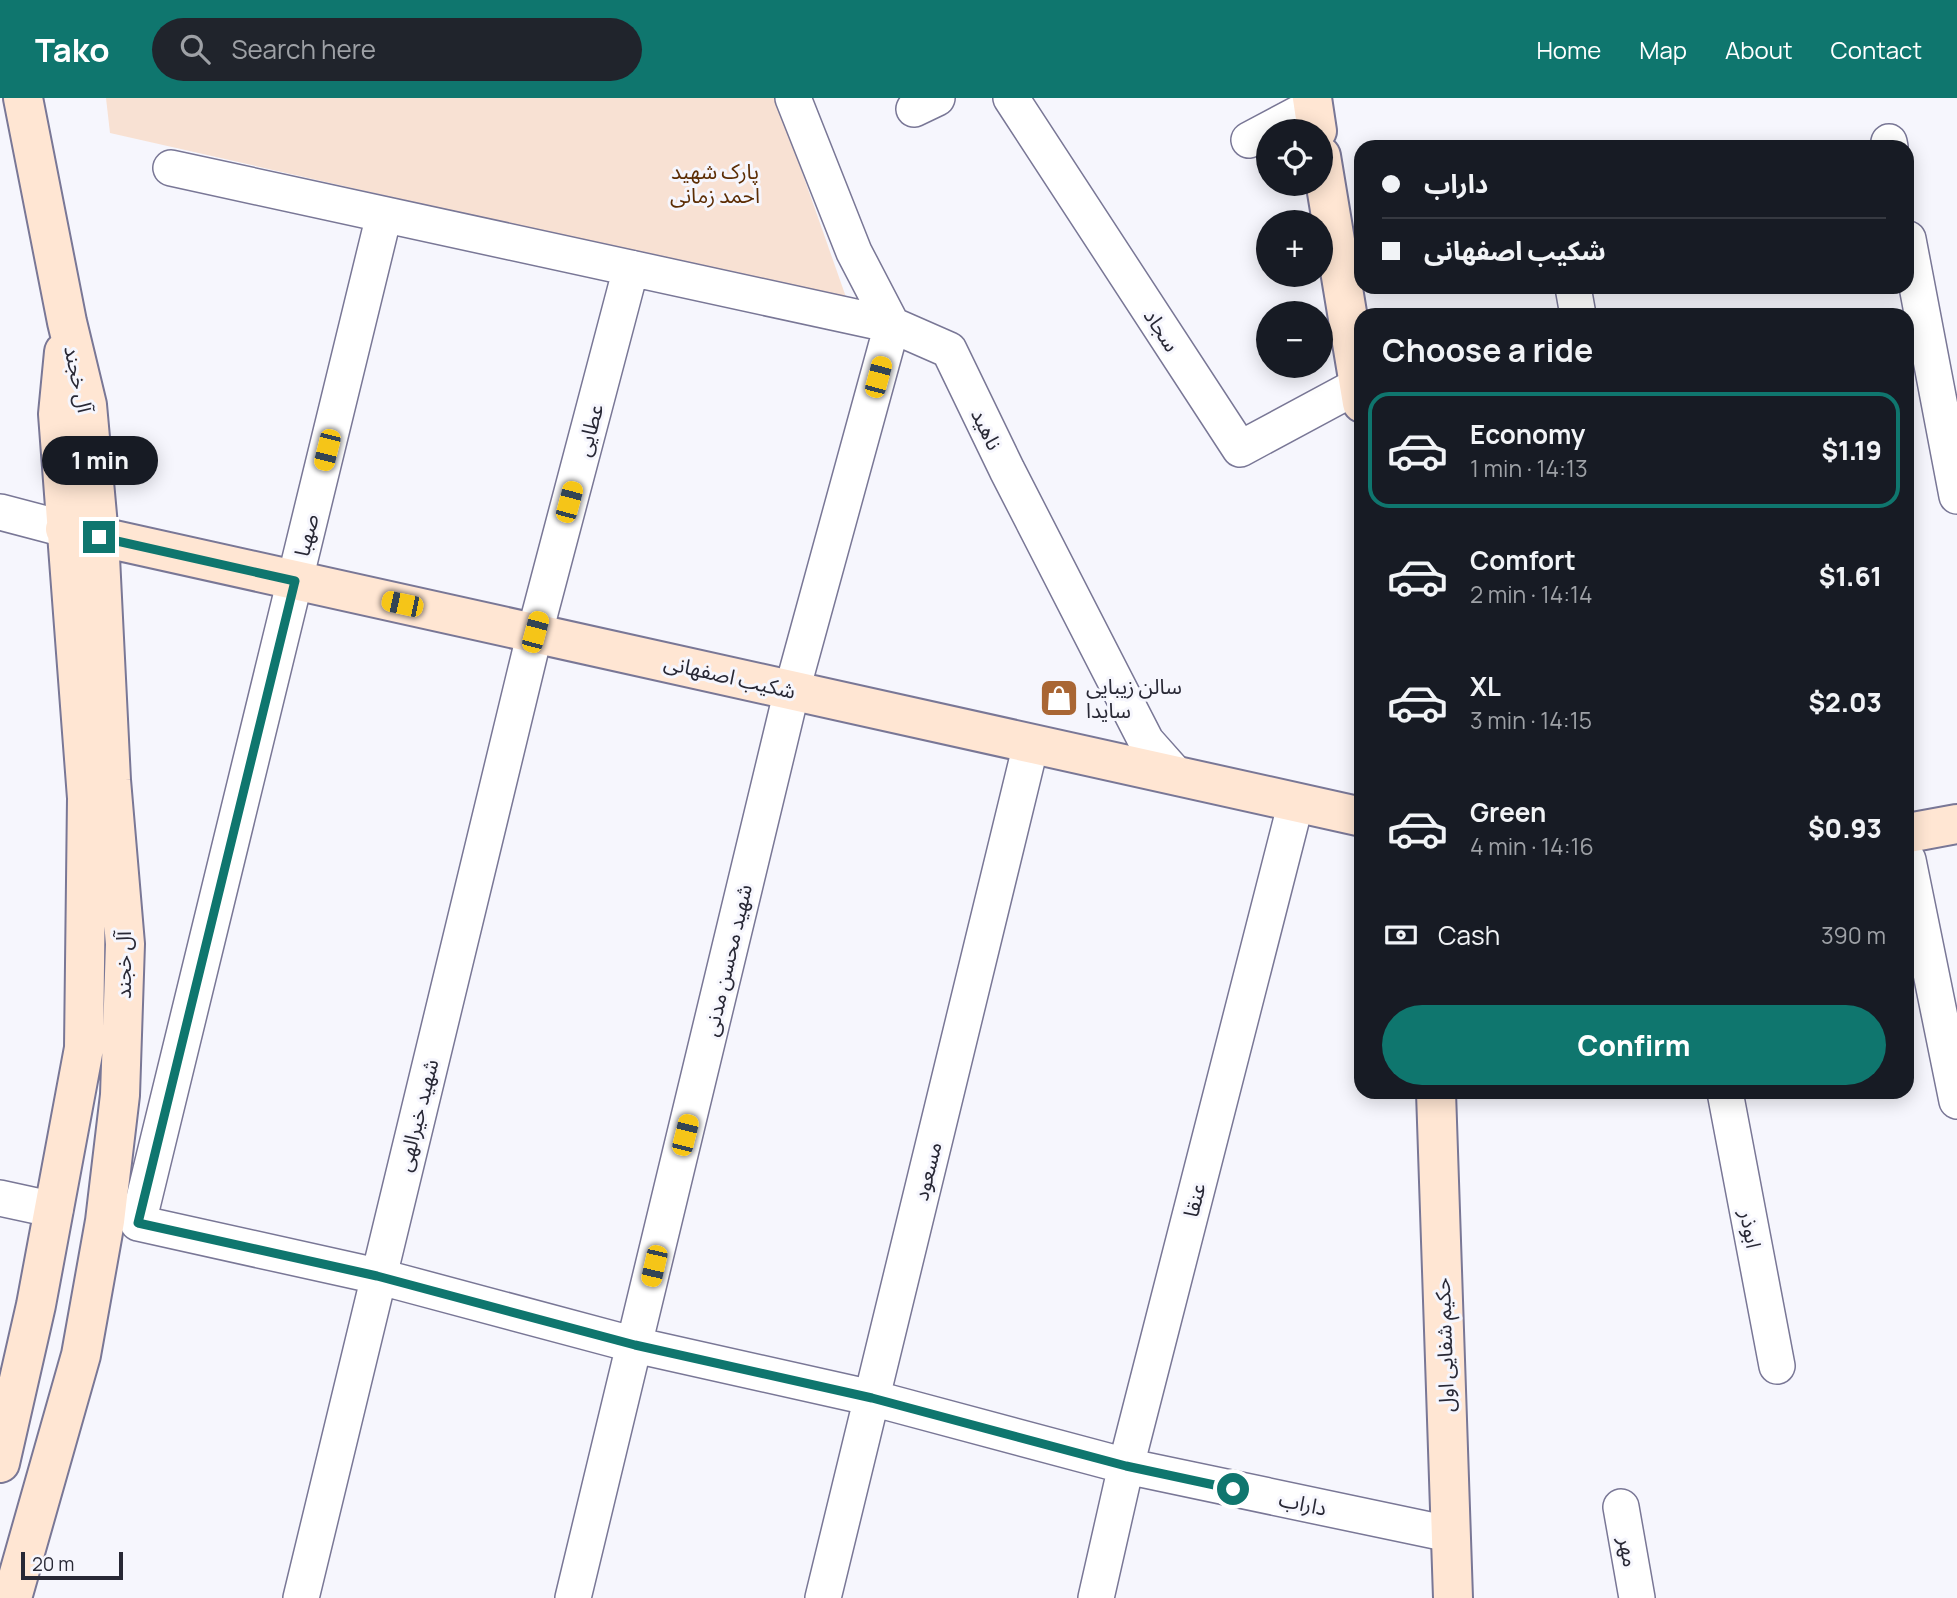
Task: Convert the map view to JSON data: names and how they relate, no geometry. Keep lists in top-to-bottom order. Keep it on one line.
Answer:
{"streets":{"street":["سجاد","آل خجند","ناهید","عطایی","صهبا","شکیب اصفهانی","شهید محسن مدنی","شهید خیرالهی","مسعود","عنقا","ابوذر","حکیم شفایی اول","داراب","مهر"]},"crossings":[["آل خجند","شکیب اصفهانی"],["ناهید","عطایی"],["ناهید","صهبا"],["ناهید","شکیب اصفهانی"],["ناهید","شهید محسن مدنی"],["عطایی","شکیب اصفهانی"],["عطایی","شهید خیرالهی"],["صهبا","شکیب اصفهانی"],["صهبا","داراب"],["شکیب اصفهانی","شهید محسن مدنی"],["شکیب اصفهانی","شهید خیرالهی"],["شکیب اصفهانی","مسعود"],["شکیب اصفهانی","عنقا"],["شهید محسن مدنی","داراب"],["شهید خیرالهی","داراب"],["مسعود","داراب"],["عنقا","داراب"],["حکیم شفایی اول","داراب"]],"parks":["پارک شهید احمد زمانی"],"places":{"shop":["سالن زیبایی سایدا"]},"scale_bar":"20 m","page":{"header":"Tako","search":"Search here","nav":["Home","Map","About","Contact"],"map_buttons":["+","−"],"banner":["داراب","شکیب اصفهانی"],"heading":"Choose a ride","list":[{"name":"Economy","note":"1 min · 14:13","value":"$1.19"},{"name":"Comfort","note":"2 min · 14:14","value":"$1.61"},{"name":"XL","note":"3 min · 14:15","value":"$2.03"},{"name":"Green","note":"4 min · 14:16","value":"$0.93"}],"bubble":"1 min","pay":["Cash","390 m"],"buttons":"Confirm","scale":"20 m"}}
